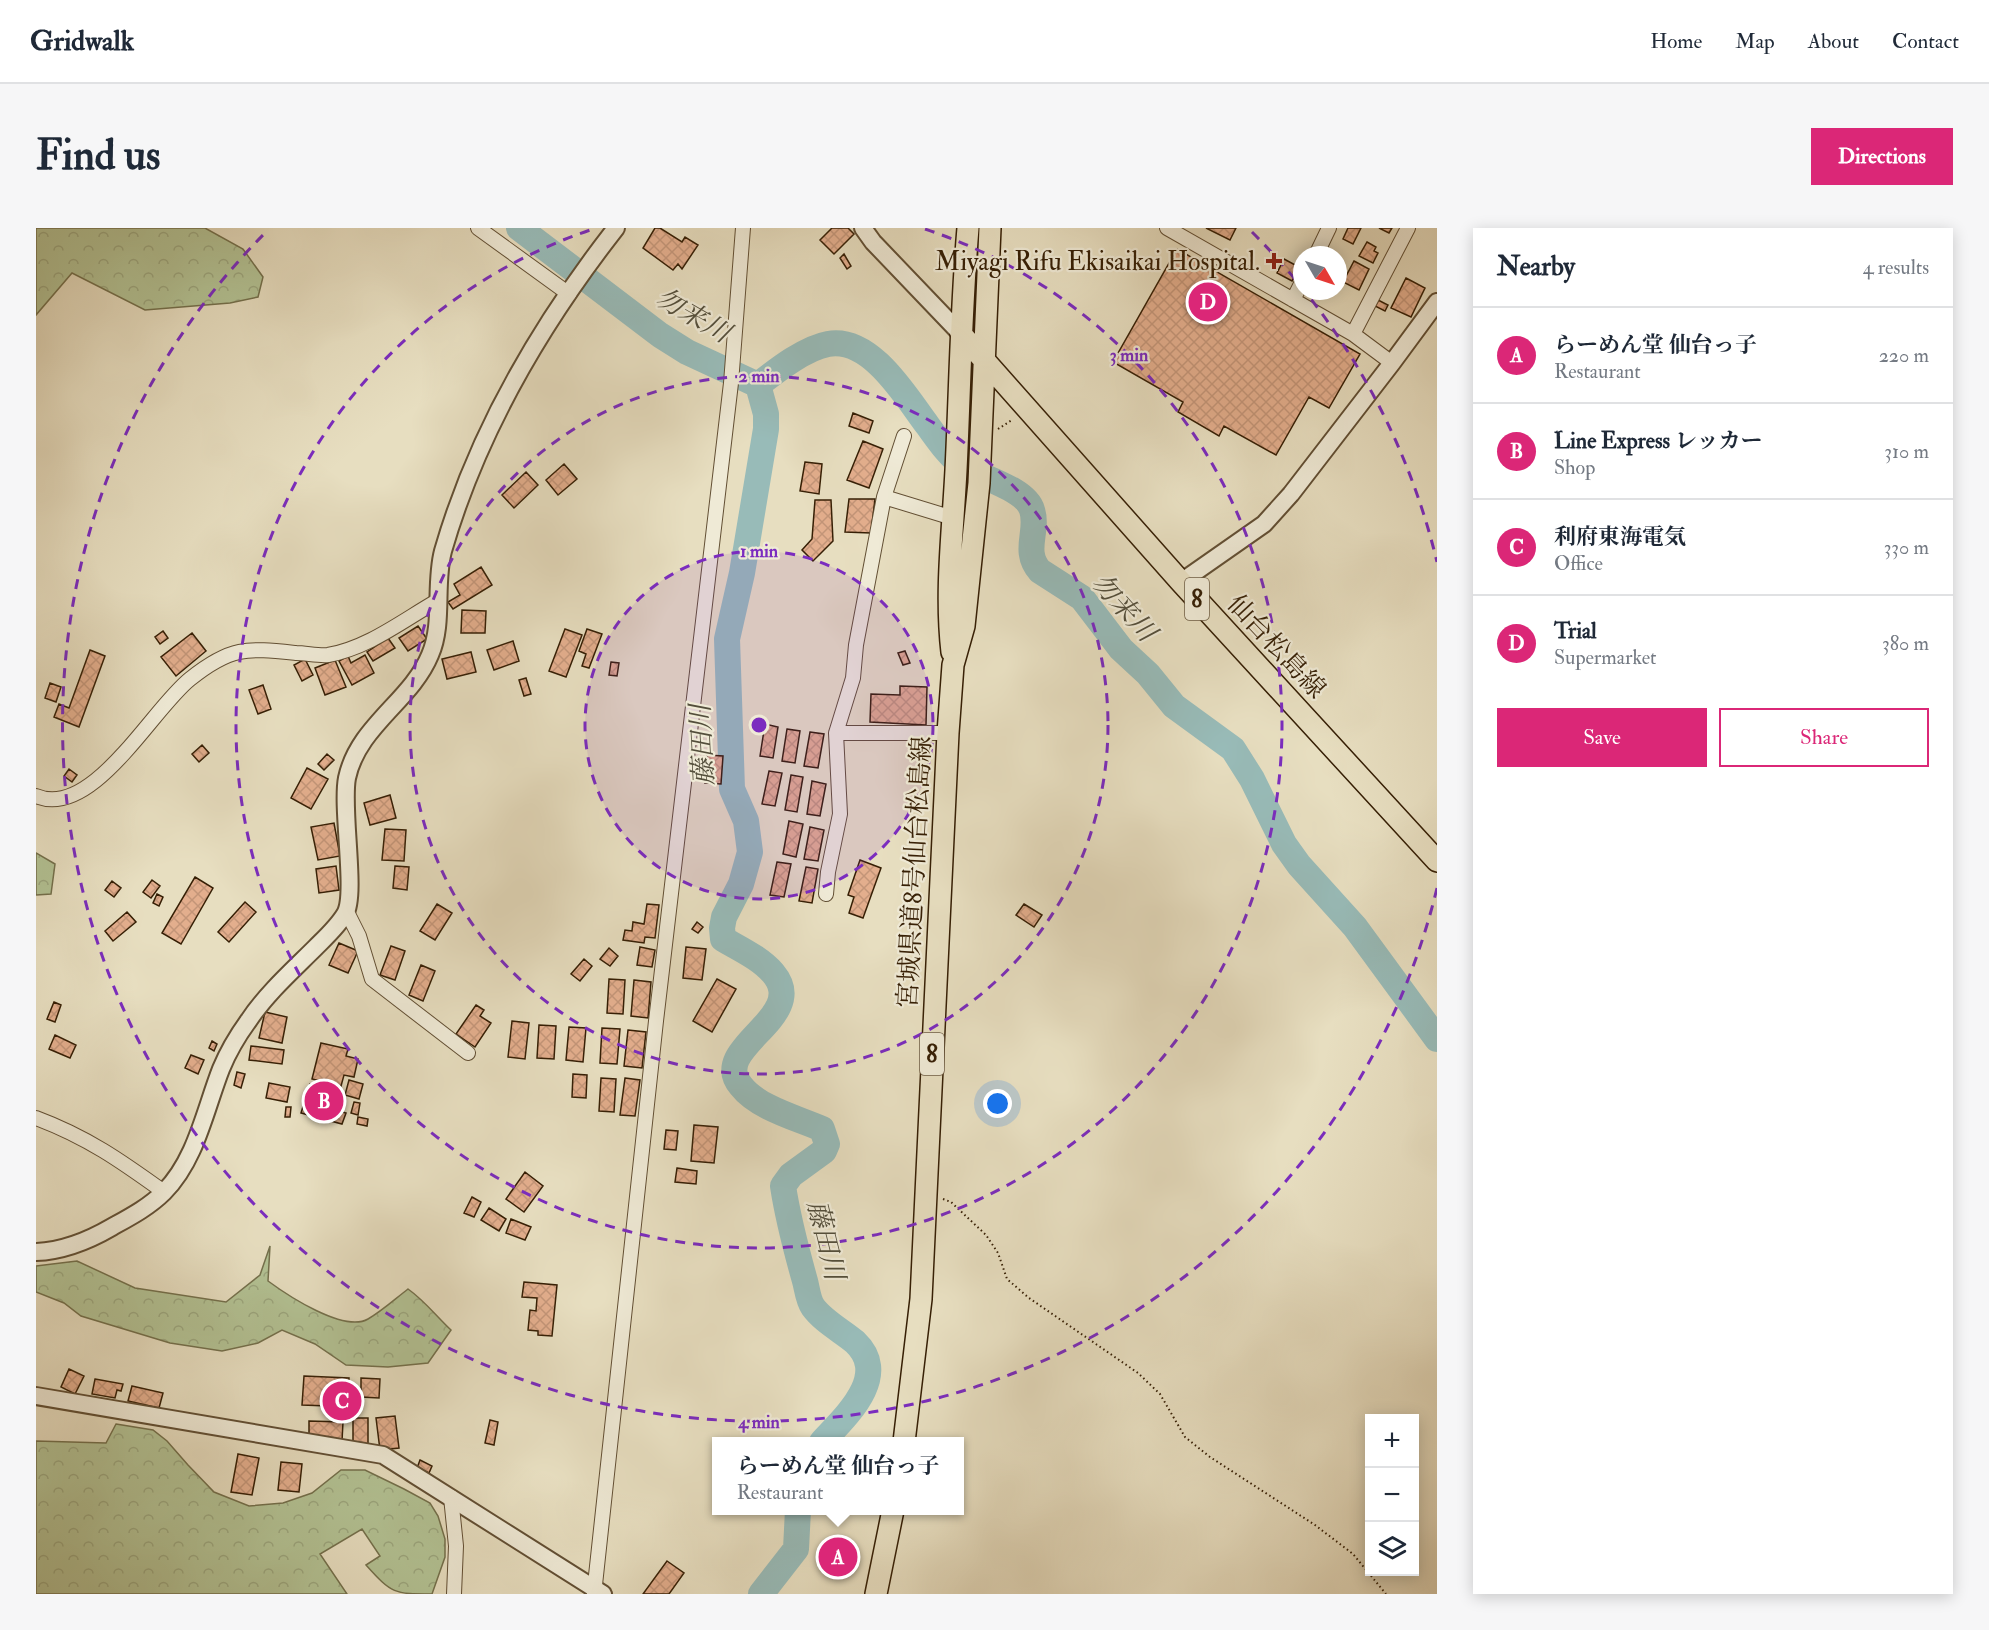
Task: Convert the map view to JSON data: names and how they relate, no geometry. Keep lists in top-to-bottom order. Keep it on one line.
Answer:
{"streets":{"main road":["8","仙台松島線","宮城県道8号仙台松島線"]},"crossings":[["8","仙台松島線"],["8","宮城県道8号仙台松島線"],["仙台松島線","宮城県道8号仙台松島線"]],"water":["勿来川","藤田川"],"places":{"health":["Miyagi Rifu Ekisaikai Hospital."]},"north":"bottom right","page":{"header":"Gridwalk","nav":["Home","Map","About","Contact"],"buttons":["Directions",["Save","Share"]],"title":"Find us","heading":["Nearby","4 results"],"pins":["D","B","C","A"],"list":[{"mark":"A","name":"らーめん堂 仙台っ子","note":"Restaurant","value":"220 m"},{"mark":"B","name":"Line Express レッカー","note":"Shop","value":"310 m"},{"mark":"C","name":"利府東海電気","note":"Office","value":"330 m"},{"mark":"D","name":"Trial","note":"Supermarket","value":"380 m"}],"map_buttons":["+","−"],"popup":["らーめん堂 仙台っ子","Restaurant"]},"rings":["3 min","2 min","1 min","4 min"]}
